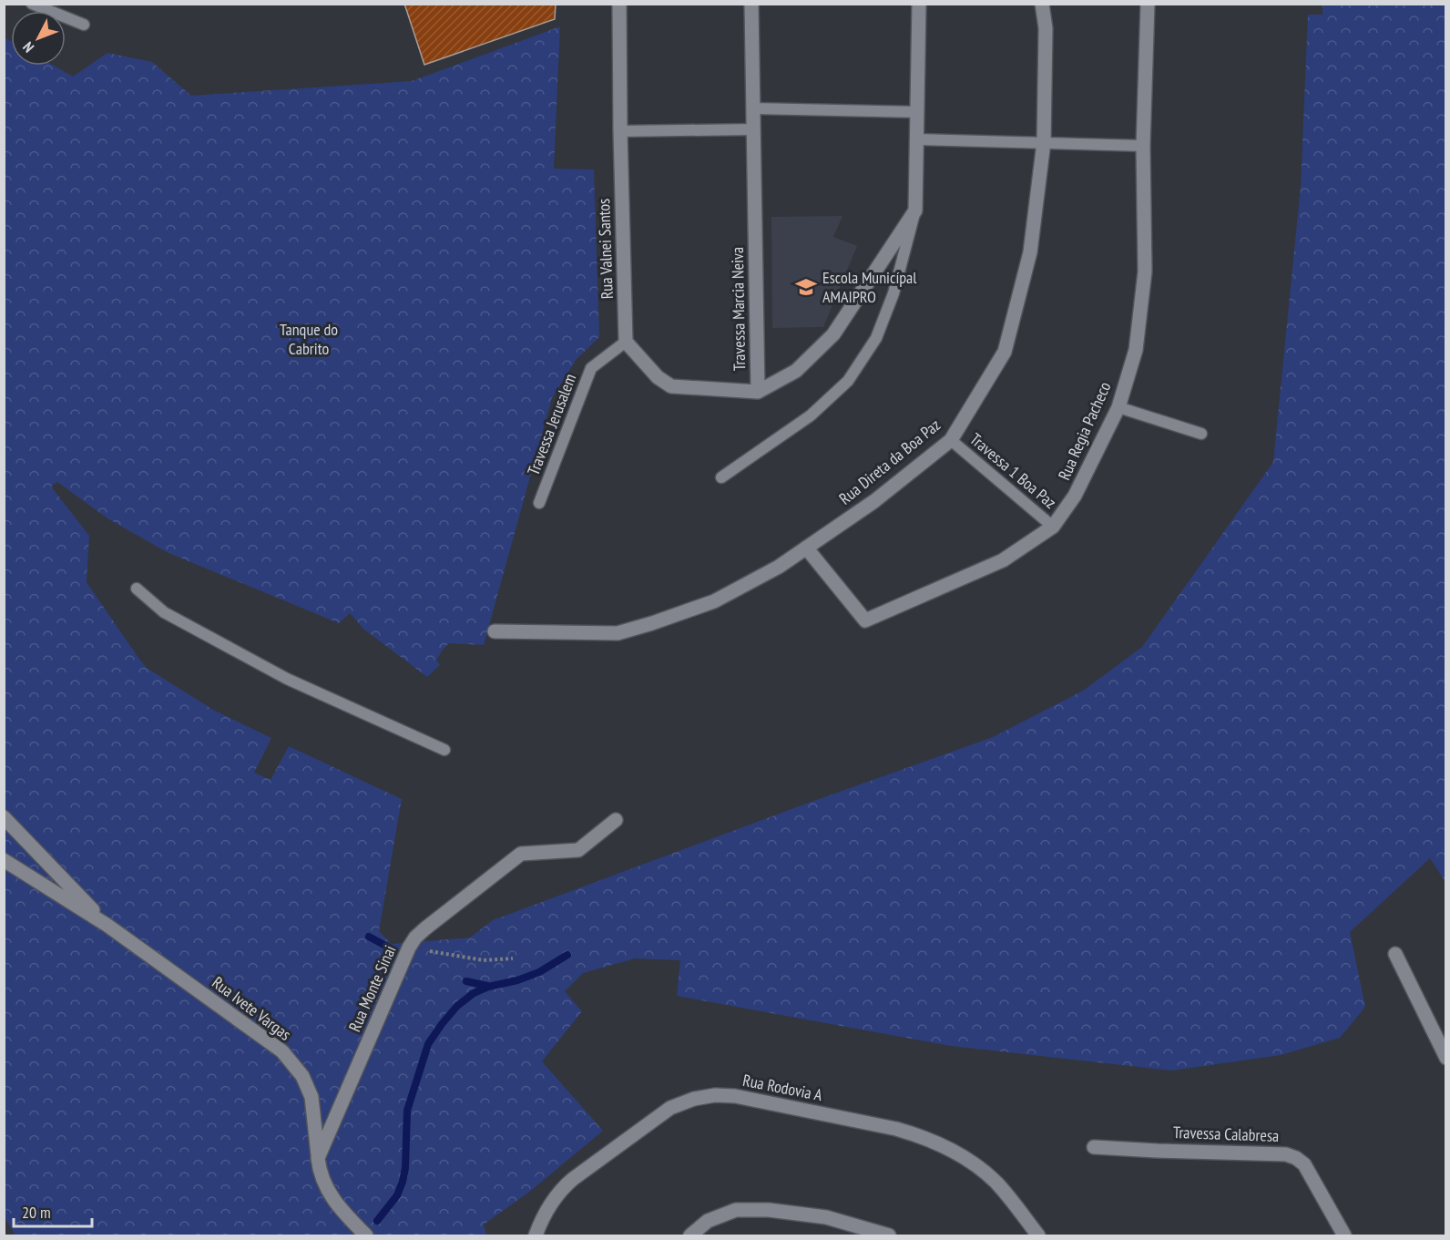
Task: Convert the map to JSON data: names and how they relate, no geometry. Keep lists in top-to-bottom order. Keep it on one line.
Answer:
{"streets":{"street":["Rua Valnei Santos","Travessa Marcia Neiva","Rua Regia Pacheco","Rua Direta da Boa Paz","Rua Monte Sinai","Rua Ivete Vargas","Rua Rodovia A","Travessa Calabresa"],"lane":["Travessa Jerusalem","Travessa 1 Boa Paz"]},"crossings":[["Rua Valnei Santos","Travessa Jerusalem"],["Rua Regia Pacheco","Rua Direta da Boa Paz"],["Rua Regia Pacheco","Travessa 1 Boa Paz"],["Rua Direta da Boa Paz","Travessa 1 Boa Paz"],["Rua Monte Sinai","Rua Ivete Vargas"]],"parks":["Tanque do Cabrito"],"places":{"school or university":["Escola Municípal AMAIPRO"]},"scale_bar":"20 m","north":"bottom left"}
